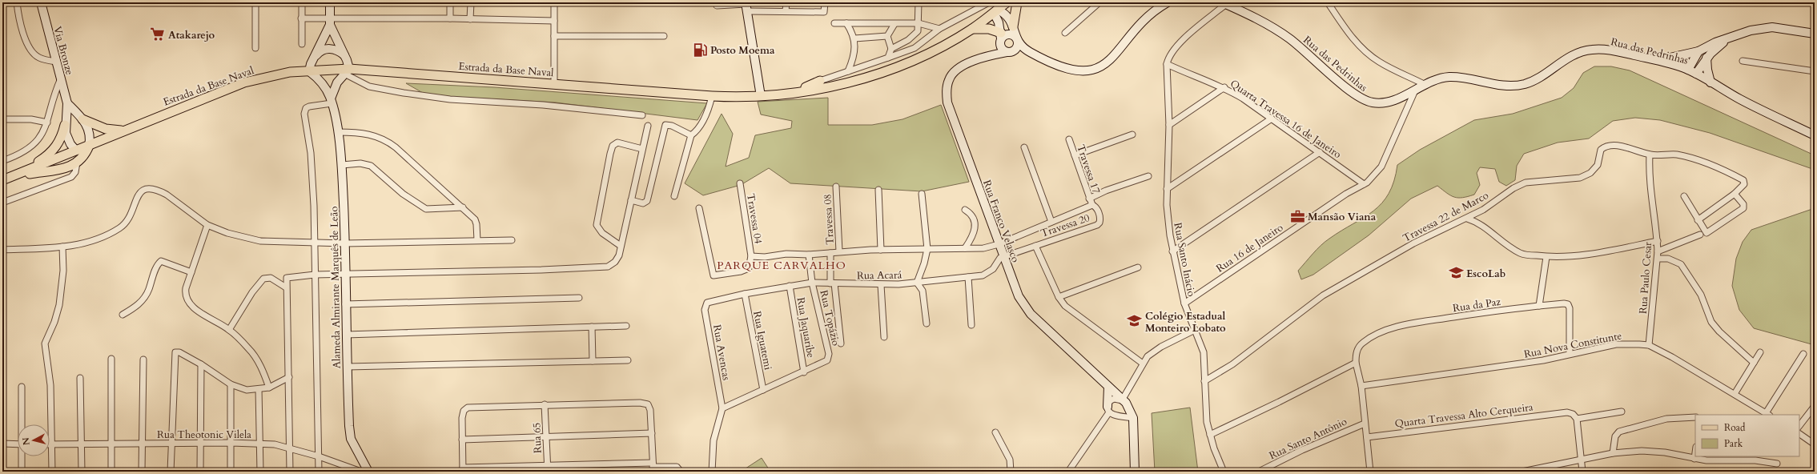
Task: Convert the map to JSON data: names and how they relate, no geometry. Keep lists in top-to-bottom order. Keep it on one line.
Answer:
{"streets":{"main road":["Via Bronze","Rua das Pedrinhas","Estrada da Base Naval","Rua Franco Velasco","Alameda Almirante Marquês de Leão"],"street":["Quarta Travessa 16 de Janeiro","Travessa 17","Travessa 22 de Marco","Travessa 04","Travessa 08","Travessa 20","Rua 16 de Janeiro","Rua Santo Inácio","Rua Acará","Rua Paulo Cesar","Rua da Paz","Rua Topázio","Rua Jaquaribe","Rua Iguatemi","Rua Nova Constitunte","Rua Avencas","Quarta Travessa Alto Cerqueira","Rua Theotonic Vilela","Rua 65","Rua Santo Antônio"]},"crossings":[["Via Bronze","Estrada da Base Naval"],["Rua das Pedrinhas","Rua 16 de Janeiro"],["Estrada da Base Naval","Alameda Almirante Marquês de Leão"],["Quarta Travessa 16 de Janeiro","Rua 16 de Janeiro"],["Quarta Travessa 16 de Janeiro","Rua Santo Inácio"],["Travessa 17","Travessa 20"],["Travessa 22 de Marco","Rua Santo Inácio"],["Travessa 22 de Marco","Rua Paulo Cesar"],["Rua Franco Velasco","Rua Acará"],["Rua 16 de Janeiro","Rua Santo Inácio"],["Rua Acará","Rua Topázio"],["Rua Acará","Rua Jaquaribe"],["Rua Acará","Rua Iguatemi"],["Rua Acará","Rua Avencas"],["Rua Paulo Cesar","Rua Nova Constitunte"],["Rua da Paz","Rua Nova Constitunte"],["Rua Topázio","Rua Jaquaribe"]],"districts":["PARQUE CARVALHO"],"places":{"supermarket":["Atakarejo"],"fuel station":["Posto Moema"],"office":["Mansão Viana"],"school or university":["EscoLab","Colégio Estadual Monteiro Lobato"]},"legend":["Road","Park"],"north":"left"}
